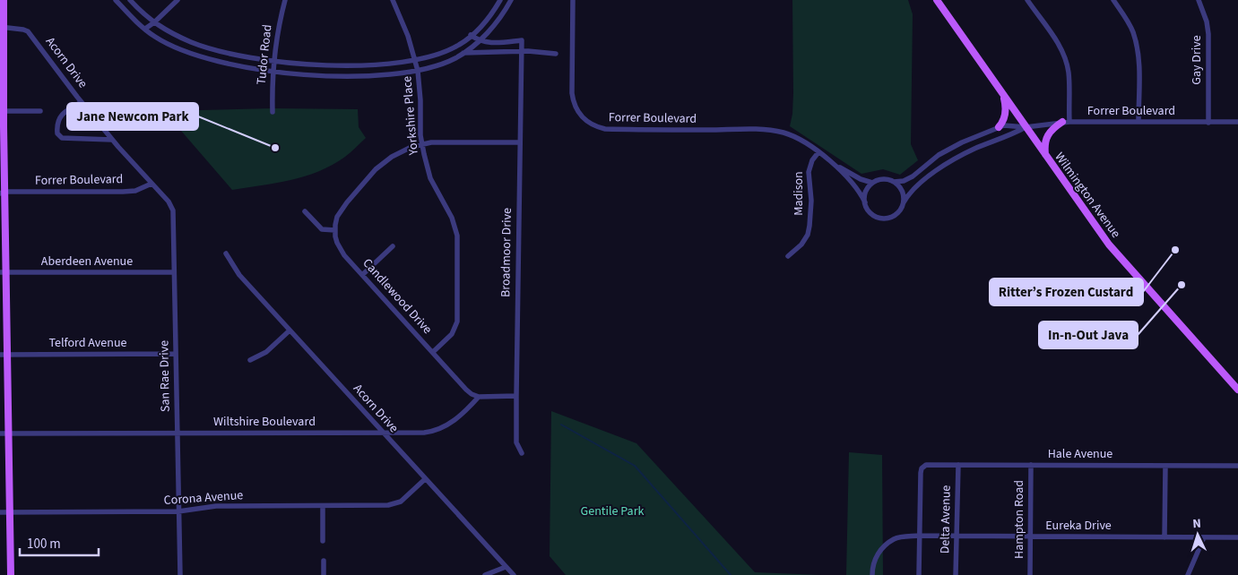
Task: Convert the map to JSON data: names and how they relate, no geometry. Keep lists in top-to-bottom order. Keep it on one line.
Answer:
{"streets":{"main road":["Wilmington Avenue"],"street":["Tudor Road","Gay Drive","Acorn Drive","Forrer Boulevard","Yorkshire Place","Madison","Broadmoor Drive","Aberdeen Avenue","Candlewood Drive","Telford Avenue","San Rae Drive","Wiltshire Boulevard","Hale Avenue","Corona Avenue","Delta Avenue","Hampton Road","Eureka Drive"]},"crossings":[["Gay Drive","Forrer Boulevard"],["Acorn Drive","Forrer Boulevard"],["Acorn Drive","San Rae Drive"],["Acorn Drive","Wiltshire Boulevard"],["Acorn Drive","Corona Avenue"],["Forrer Boulevard","Madison"],["Forrer Boulevard","Wilmington Avenue"],["Forrer Boulevard","San Rae Drive"],["Yorkshire Place","Candlewood Drive"],["Aberdeen Avenue","San Rae Drive"],["Candlewood Drive","Wiltshire Boulevard"],["Telford Avenue","San Rae Drive"],["San Rae Drive","Wiltshire Boulevard"],["San Rae Drive","Corona Avenue"],["Hale Avenue","Delta Avenue"],["Hale Avenue","Hampton Road"],["Hale Avenue","Eureka Drive"],["Delta Avenue","Eureka Drive"],["Hampton Road","Eureka Drive"]],"parks":["Gentile Park"],"places":["Jane Newcom Park","Ritter’s Frozen Custard","In-n-Out Java"],"scale_bar":"100 m","north":"top"}
